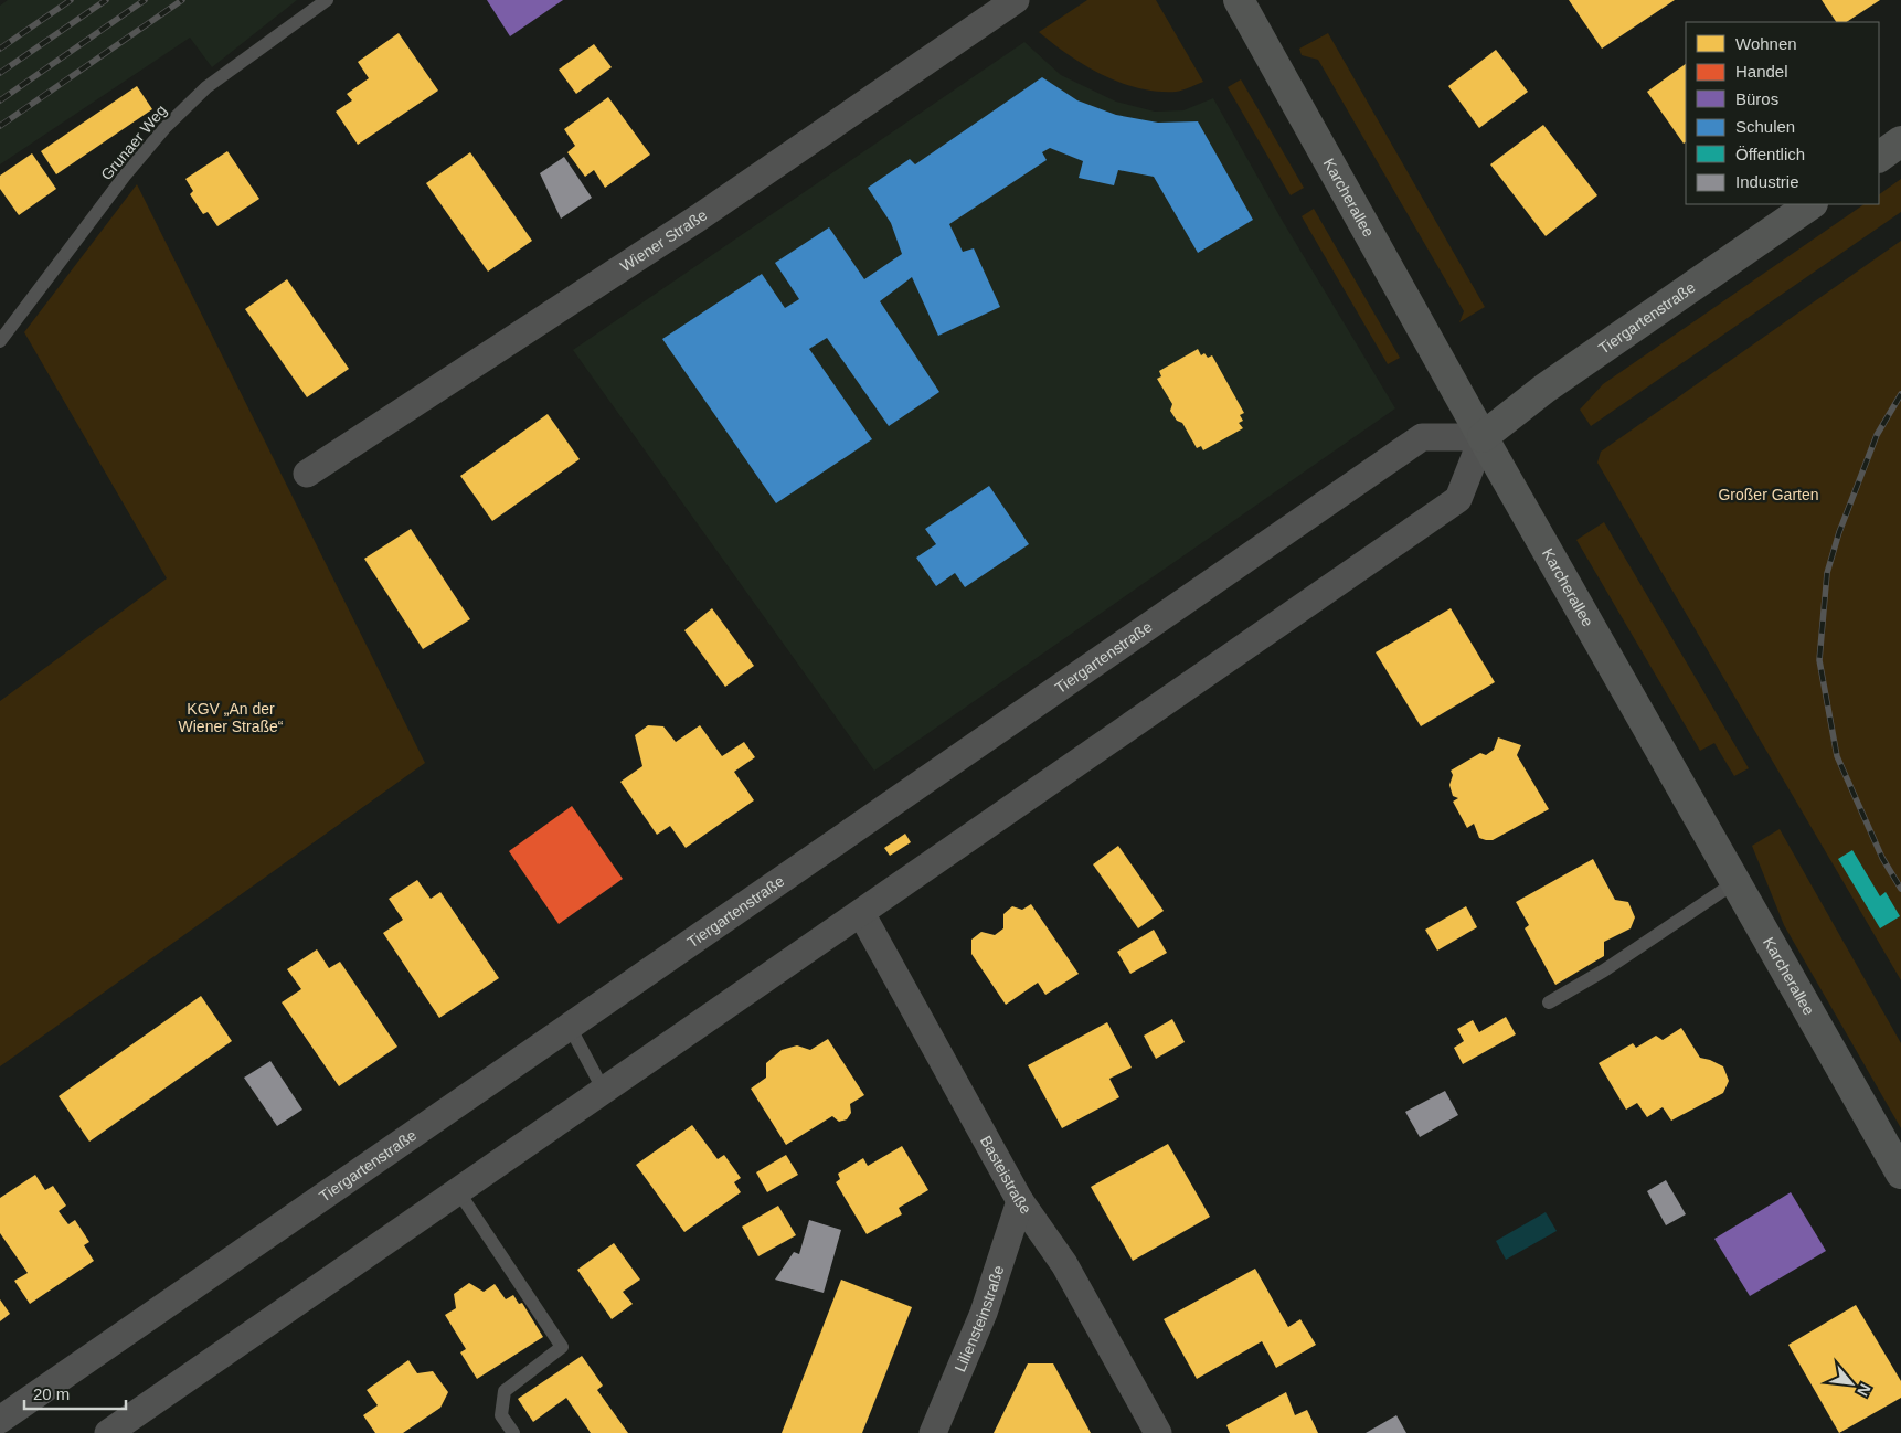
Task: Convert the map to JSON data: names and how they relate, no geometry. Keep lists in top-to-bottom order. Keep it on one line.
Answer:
{"streets":{"main road":["Karcherallee","Tiergartenstraße"],"street":["Wiener Straße","Basteistraße","Liliensteinstraße"],"lane":["Grunaer Weg"]},"crossings":[["Karcherallee","Tiergartenstraße"],["Basteistraße","Liliensteinstraße"]],"parks":["Großer Garten","KGV „An der Wiener Straße“"],"legend":["Wohnen","Handel","Büros","Schulen","Öffentlich","Industrie"],"scale_bar":"20 m","north":"bottom right"}
